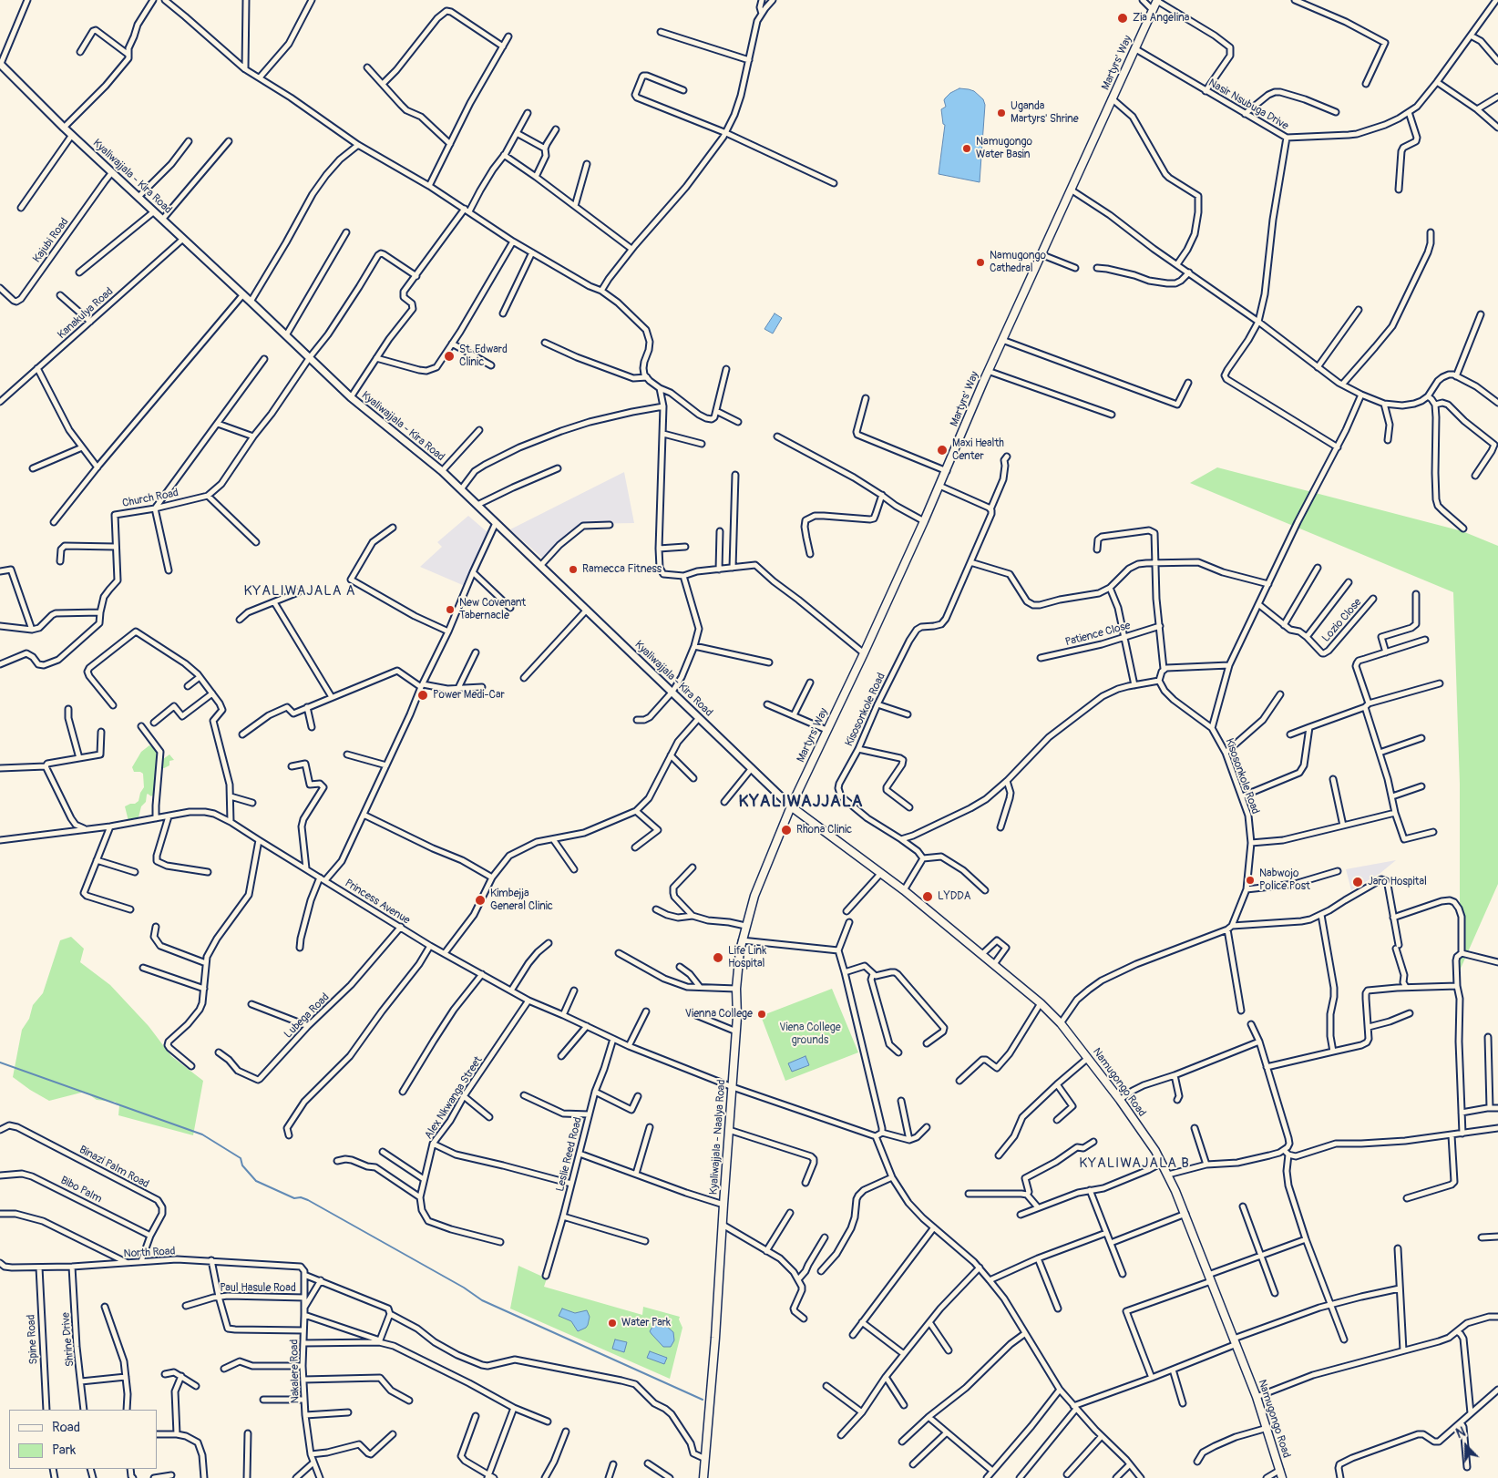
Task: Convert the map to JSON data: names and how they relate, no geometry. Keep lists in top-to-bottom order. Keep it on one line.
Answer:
{"streets":{"main road":["Martyrs' Way","Namugongo Road","Kyaliwajjala - Naalya Road"],"street":["Nasir Nsubuga Drive","Kyaliwajjala - Kira Road","Kajubi Road","Kanakulya Road","Church Road","Lozio Close","Patience Close","Kisosonkole Road","Princess Avenue","Lubega Road","Alex Nkwanga Street","Leslie Reed Road","Binazi Palm Road","Bibo Palm","North Road","Paul Hasule Road","Spine Road","Shrine Drive","Nakalere Road"]},"crossings":[["Martyrs' Way","Nasir Nsubuga Drive"],["Martyrs' Way","Kyaliwajjala - Kira Road"],["Martyrs' Way","Namugongo Road"],["Martyrs' Way","Kyaliwajjala - Naalya Road"],["Kyaliwajjala - Kira Road","Kajubi Road"],["Kyaliwajjala - Kira Road","Kanakulya Road"],["Kyaliwajjala - Kira Road","Namugongo Road"],["Kyaliwajjala - Kira Road","Kyaliwajjala - Naalya Road"],["Princess Avenue","Lubega Road"],["Princess Avenue","Alex Nkwanga Street"],["Princess Avenue","Kyaliwajjala - Naalya Road"],["Princess Avenue","Leslie Reed Road"],["Namugongo Road","Kyaliwajjala - Naalya Road"],["Binazi Palm Road","Bibo Palm"],["Binazi Palm Road","North Road"],["North Road","Spine Road"],["North Road","Shrine Drive"],["North Road","Nakalere Road"],["Paul Hasule Road","Nakalere Road"]],"districts":["KYALIWAJALA A","KYALIWAJJALA","KYALIWAJALA B"],"parks":["Viena College grounds"],"places":["Zia Angelina","Uganda Martyrs' Shrine","Namugongo Water Basin","Namugongo Cathedral","St. Edward Clinic","Maxi Health Center","Ramecca Fitness","New Covenant Tabernacle","Power Medi-Car","Rhona Clinic","Nabwojo Police Post","Jaro Hospital","LYDDA","Kimbejja General Clinic","Life Link Hospital","Vienna College","Water Park"],"legend":["Road","Park"],"north":"top"}
